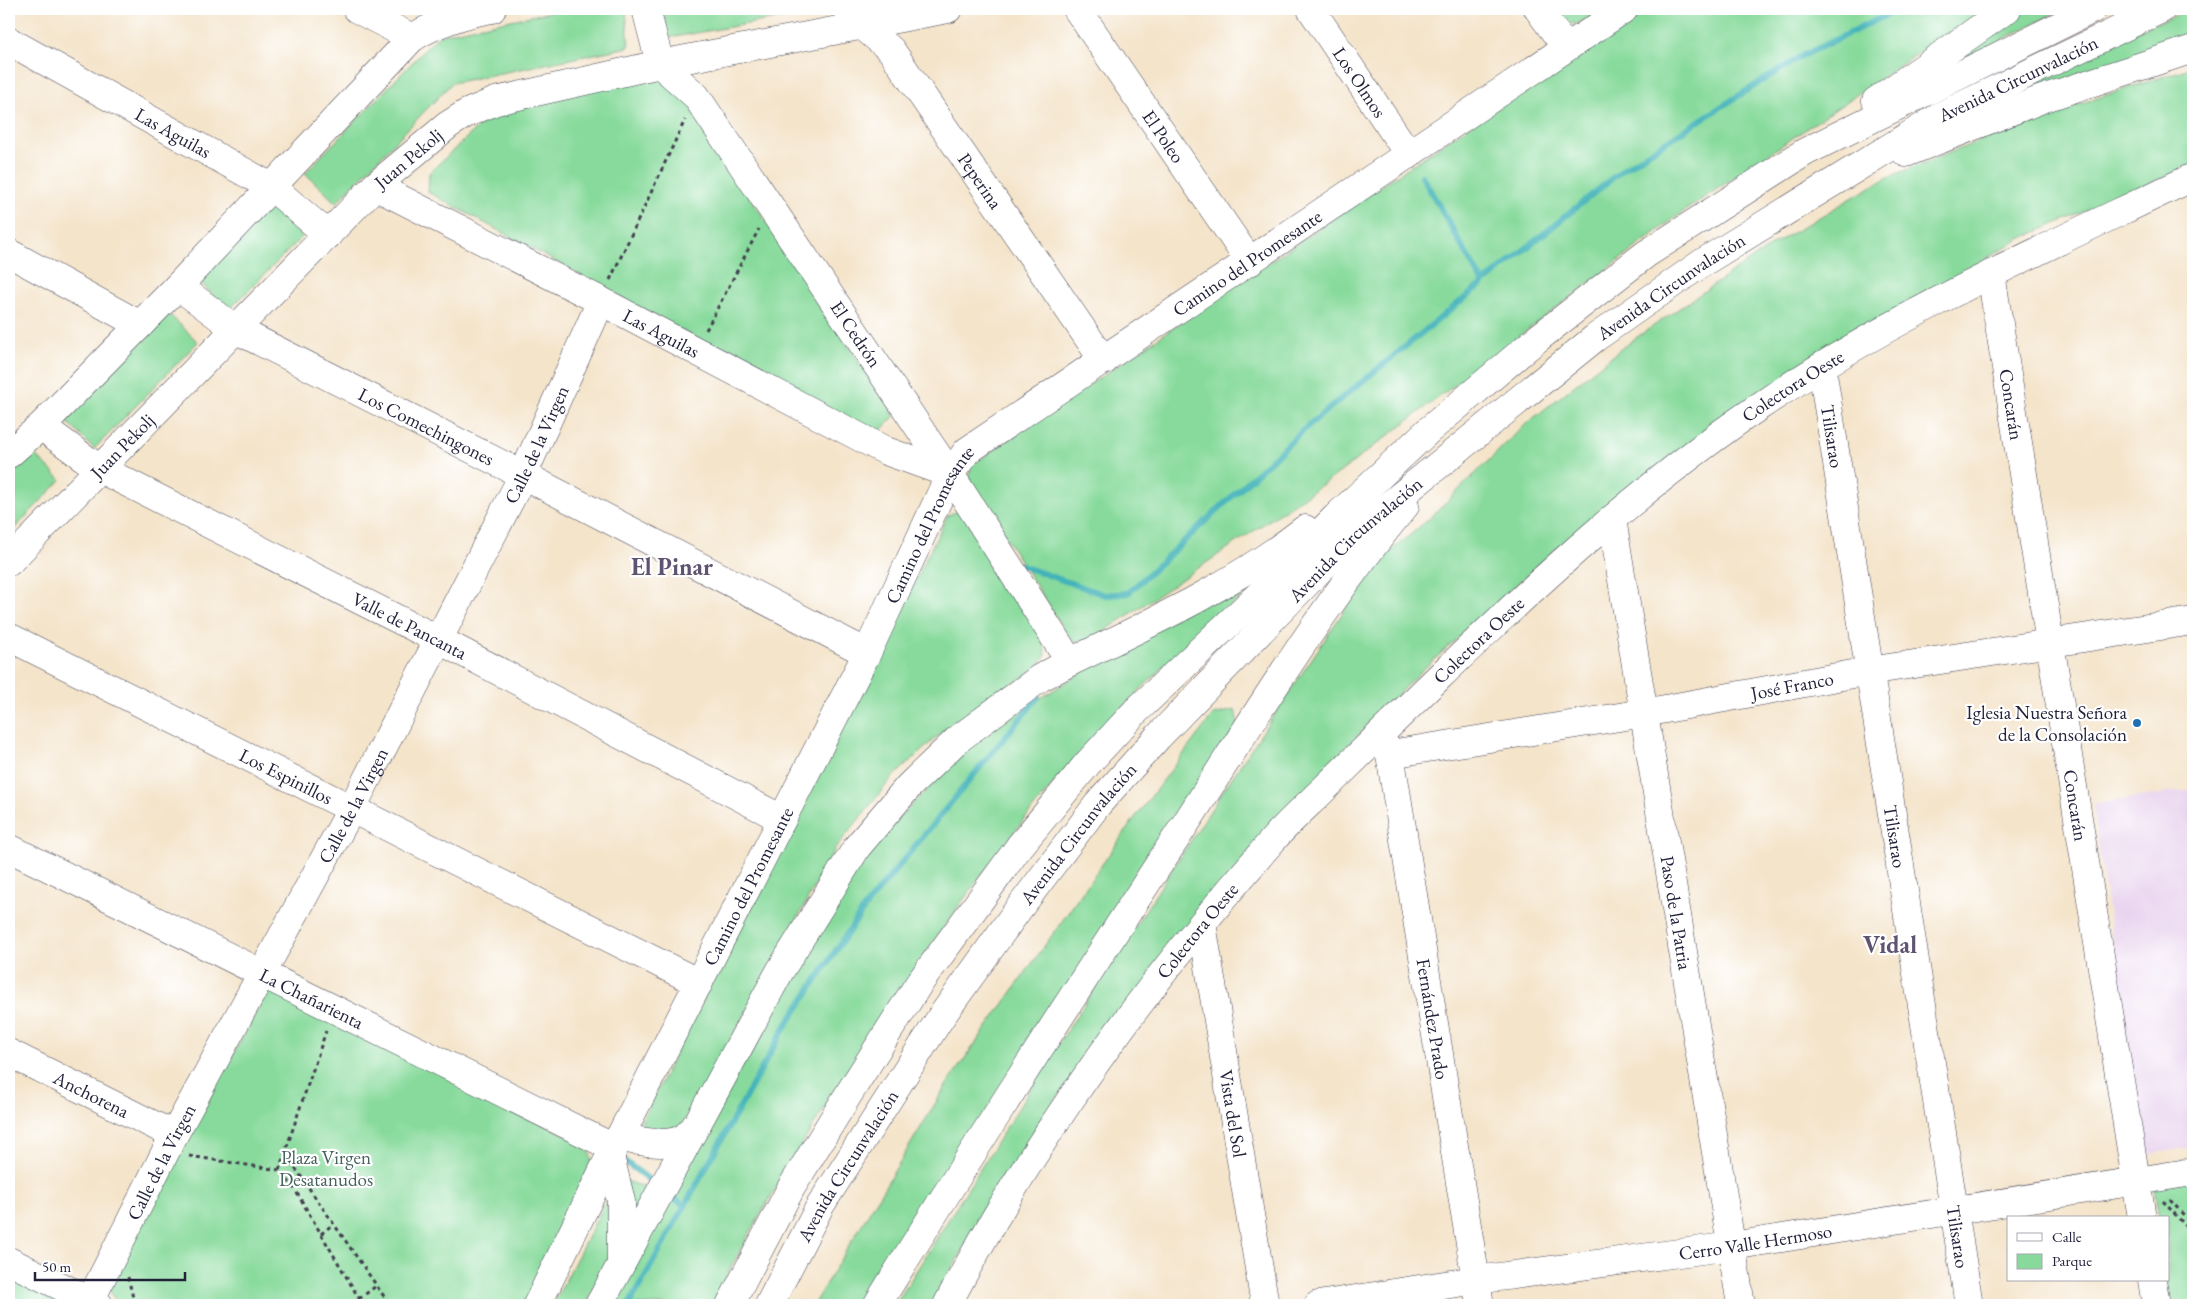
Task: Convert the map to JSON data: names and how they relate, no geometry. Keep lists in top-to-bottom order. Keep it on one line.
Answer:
{"streets":{"main road":["Avenida Circunvalación","Los Olmos","Las Aguilas","El Poleo","Juan Pekolj","Peperina","Camino del Promesante","El Cedrón","Colectora Oeste","Concarán","Los Comechingones","Tilisarao","Calle de la Virgen","Valle de Pancanta","José Franco","Los Espinillos","Paso de la Patria","La Chañarienta","Fernández Prado","Anchorena","Vista del Sol","Cerro Valle Hermoso"]},"crossings":[["Los Olmos","Camino del Promesante"],["Las Aguilas","Juan Pekolj"],["Las Aguilas","Camino del Promesante"],["Las Aguilas","El Cedrón"],["Las Aguilas","Calle de la Virgen"],["El Poleo","Camino del Promesante"],["Juan Pekolj","Peperina"],["Juan Pekolj","El Cedrón"],["Juan Pekolj","Los Comechingones"],["Juan Pekolj","Valle de Pancanta"],["Peperina","Camino del Promesante"],["Camino del Promesante","El Cedrón"],["Camino del Promesante","Los Comechingones"],["Camino del Promesante","Valle de Pancanta"],["Camino del Promesante","Los Espinillos"],["Camino del Promesante","La Chañarienta"],["Colectora Oeste","Concarán"],["Colectora Oeste","Tilisarao"],["Colectora Oeste","José Franco"],["Colectora Oeste","Paso de la Patria"],["Colectora Oeste","Fernández Prado"],["Colectora Oeste","Vista del Sol"],["Concarán","José Franco"],["Concarán","Cerro Valle Hermoso"],["Los Comechingones","Calle de la Virgen"],["Tilisarao","José Franco"],["Tilisarao","Cerro Valle Hermoso"],["Calle de la Virgen","Valle de Pancanta"],["Calle de la Virgen","Los Espinillos"],["Calle de la Virgen","La Chañarienta"],["Calle de la Virgen","Anchorena"],["José Franco","Paso de la Patria"],["José Franco","Fernández Prado"],["Paso de la Patria","Cerro Valle Hermoso"],["Fernández Prado","Cerro Valle Hermoso"]],"districts":["El Pinar","Vidal"],"parks":["Plaza Virgen Desatanudos"],"places":["Iglesia Nuestra Señora de la Consolación"],"legend":["Calle","Parque"],"scale_bar":"50 m"}
